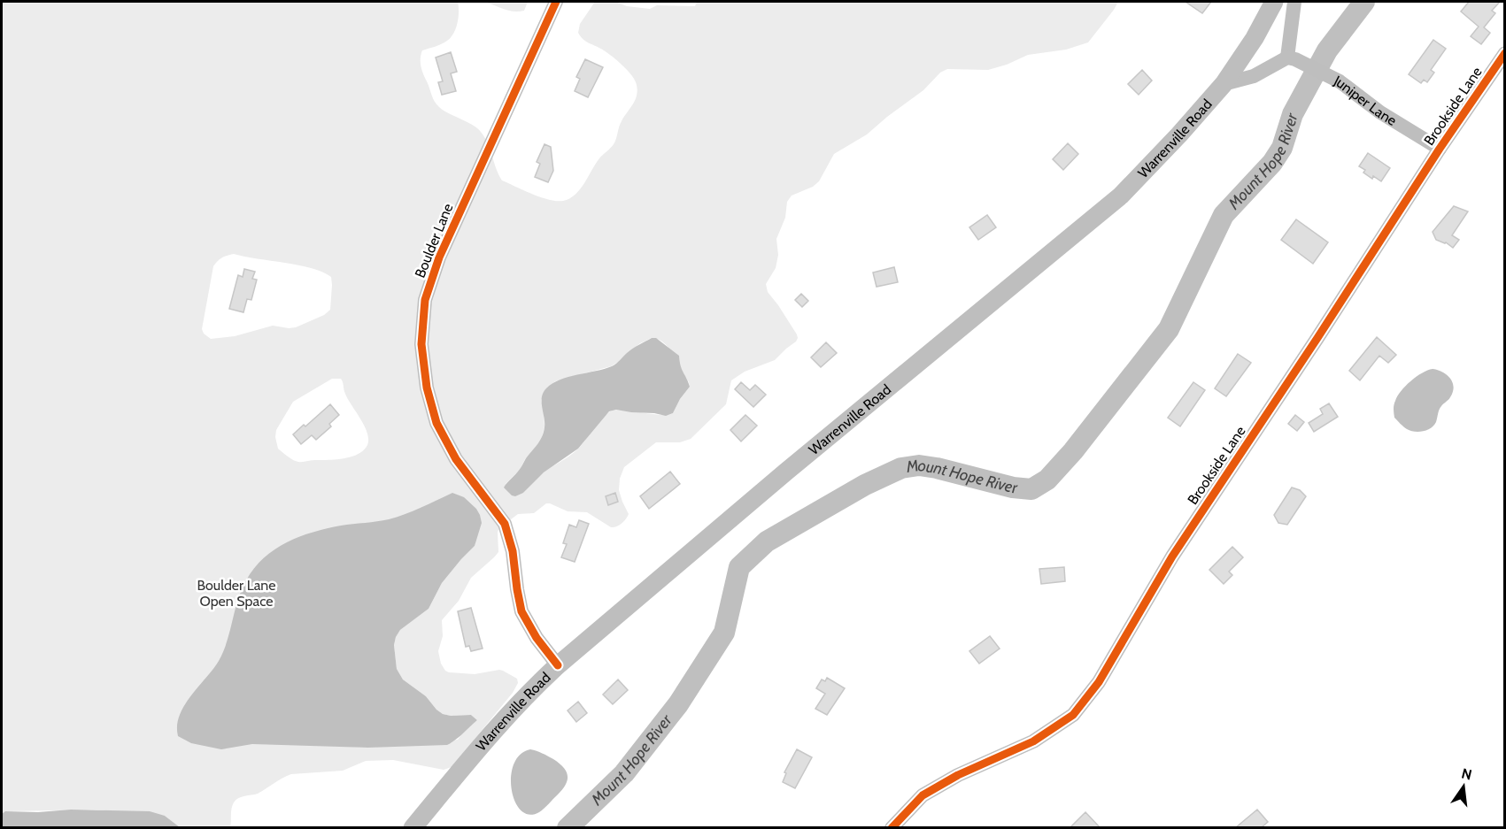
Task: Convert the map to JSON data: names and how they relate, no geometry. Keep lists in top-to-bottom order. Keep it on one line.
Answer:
{"streets":{"main road":["Warrenville Road"],"street":["Juniper Lane","Brookside Lane","Boulder Lane"]},"crossings":[["Juniper Lane","Brookside Lane"],["Warrenville Road","Boulder Lane"]],"water":["Mount Hope River"],"parks":["Boulder Lane Open Space"],"north":"top"}
